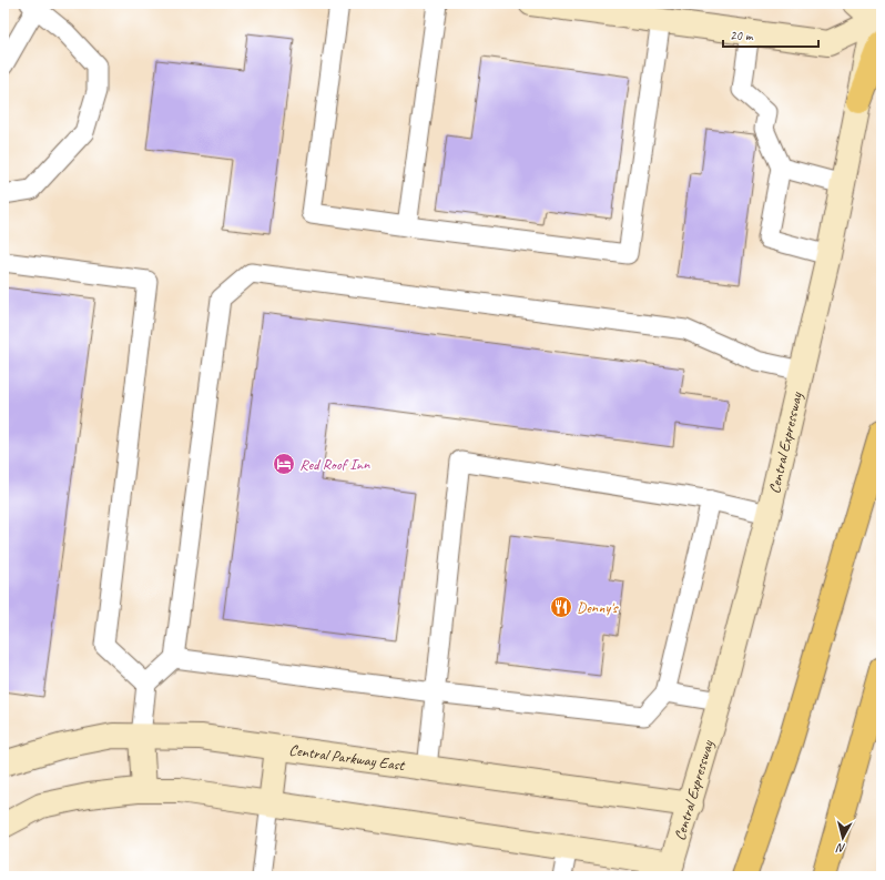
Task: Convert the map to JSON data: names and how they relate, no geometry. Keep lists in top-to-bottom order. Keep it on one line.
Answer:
{"streets":{"street":["Central Expressway","Central Parkway East"]},"crossings":[["Central Expressway","Central Parkway East"]],"places":{"hotel":["Red Roof Inn"],"restaurant":["Denny's"]},"scale_bar":"20 m","north":"bottom"}
